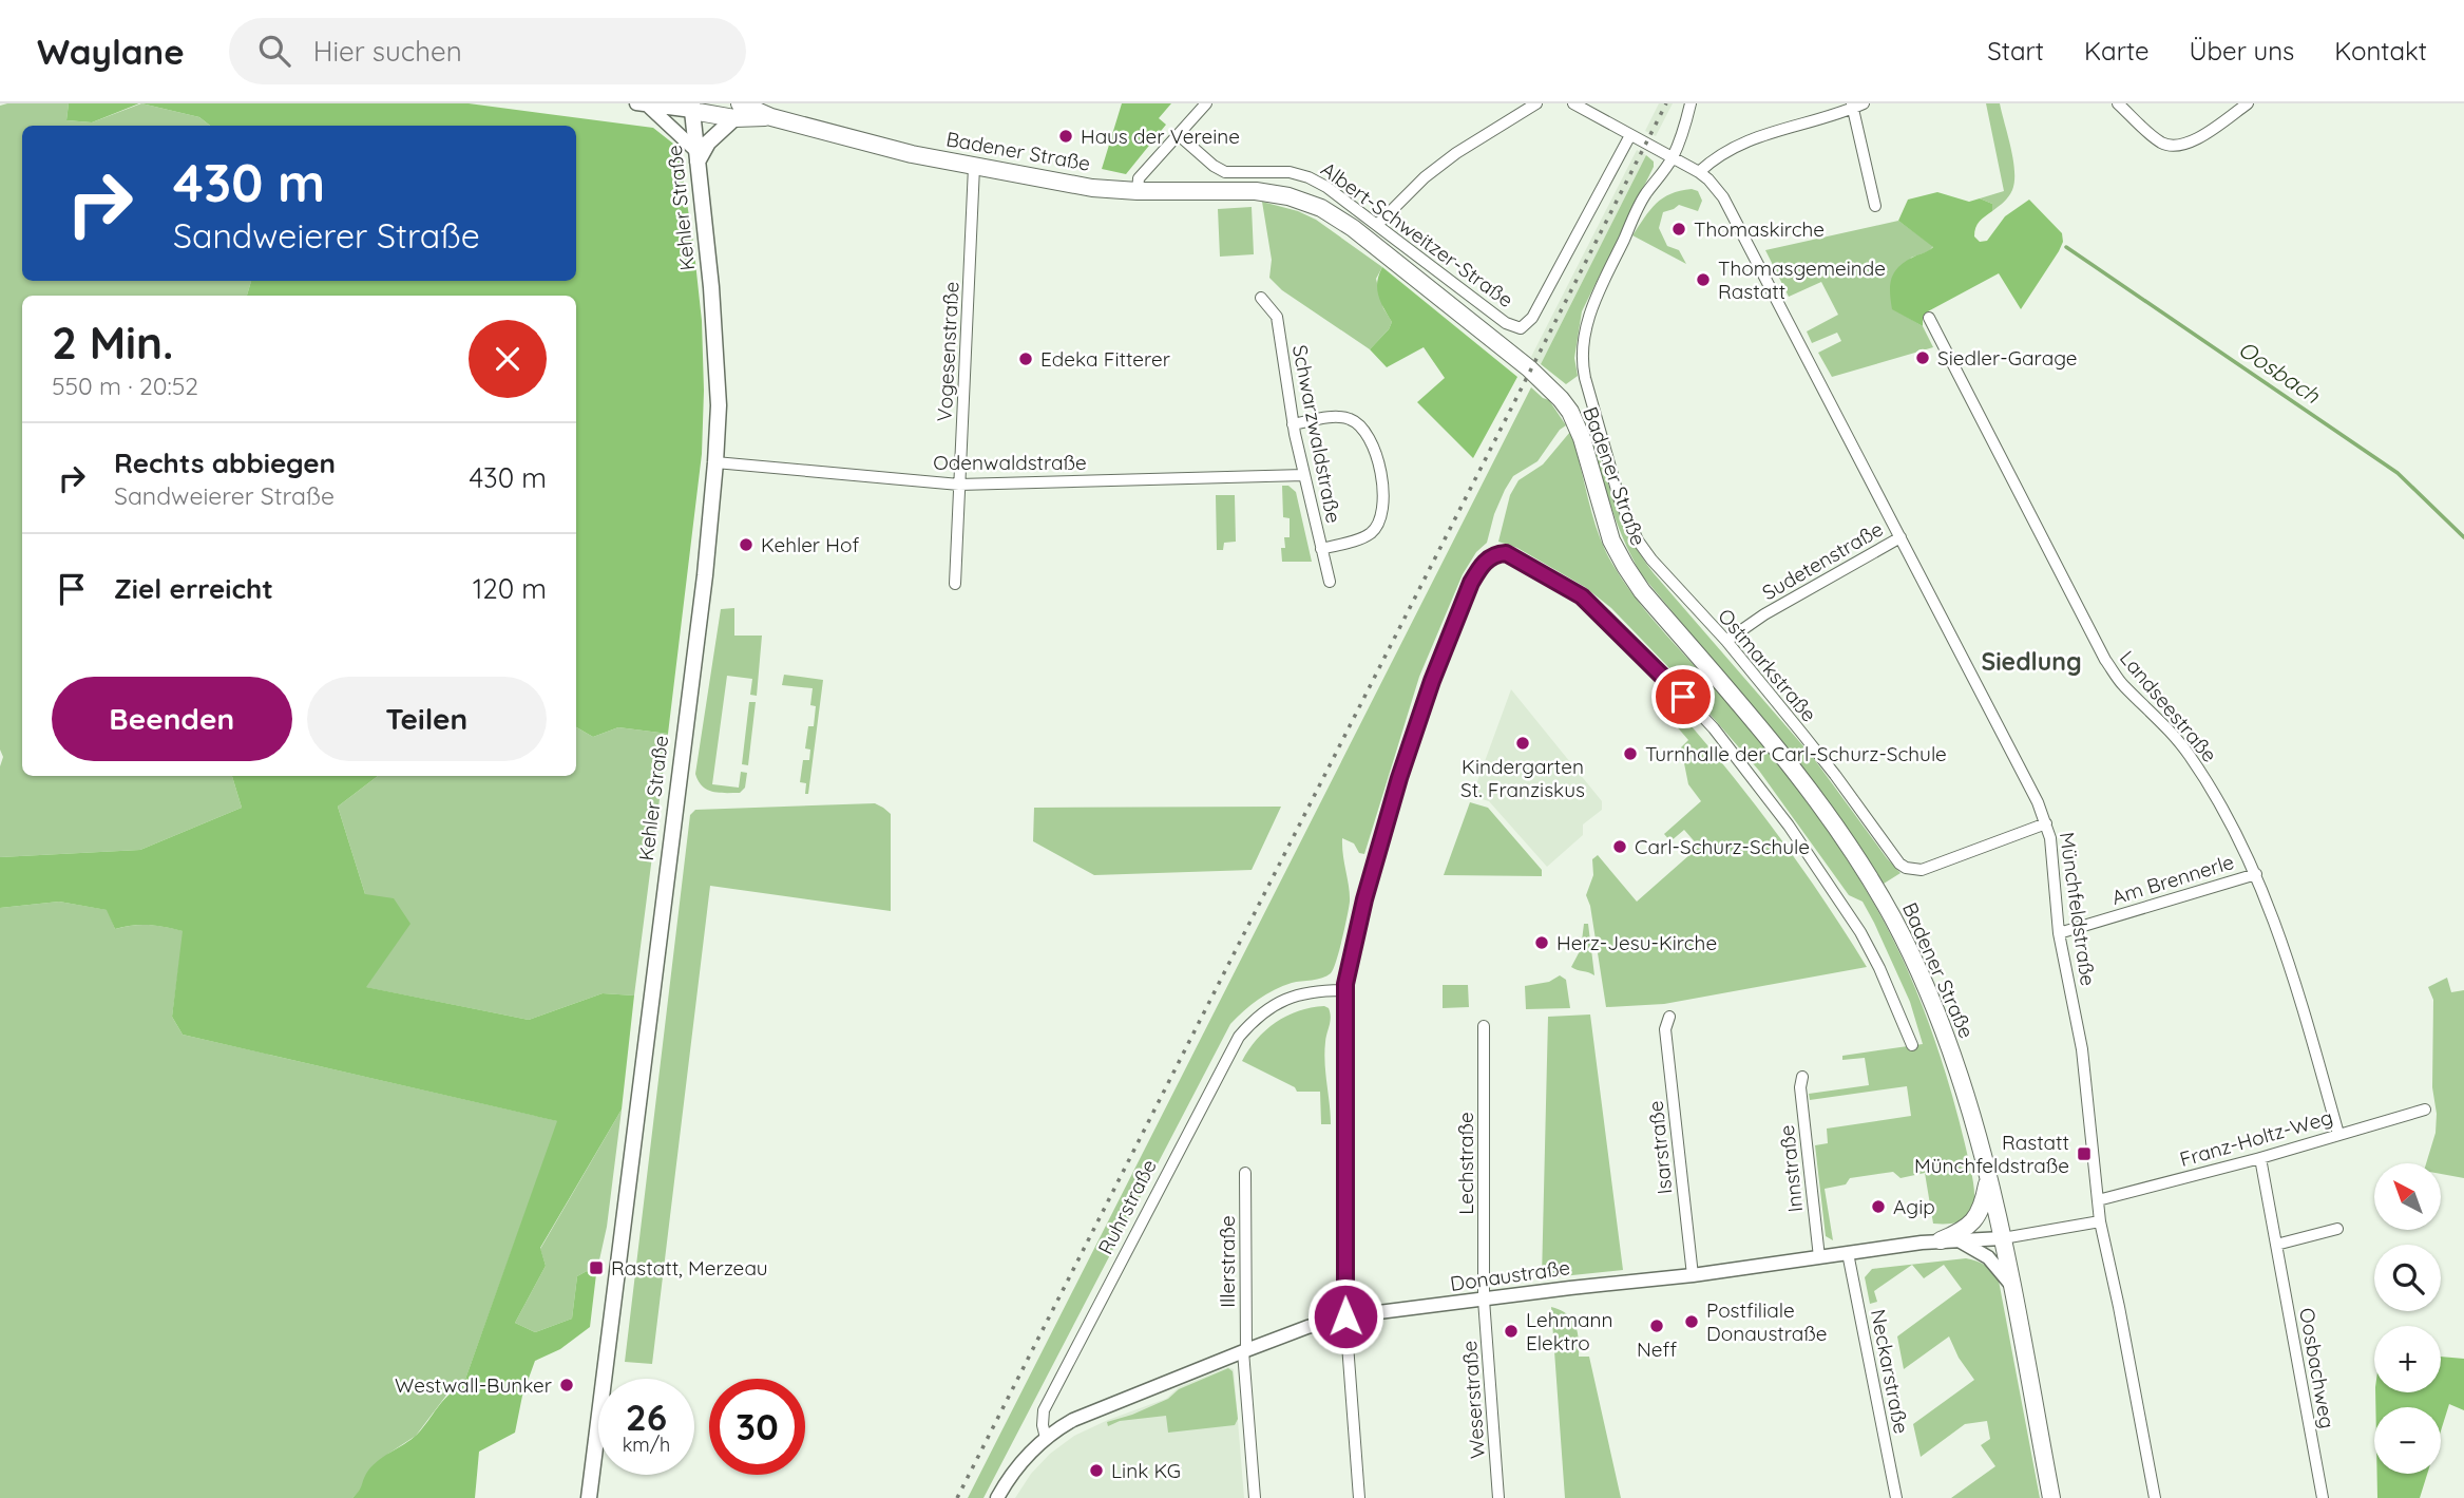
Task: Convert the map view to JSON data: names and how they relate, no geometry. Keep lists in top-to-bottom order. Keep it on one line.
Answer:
{"streets":{"main road":["Badener Straße","Kehler Straße"],"street":["Albert-Schweitzer-Straße","Vogesenstraße","Schwarzwaldstraße","Odenwaldstraße","Sudetenstraße","Ostmarkstraße","Landseestraße","Am Brennerle","Münchfeldstraße","Franz-Holtz-Weg","Isarstraße","Lechstraße","Innstraße","Ruhrstraße","Illerstraße","Donaustraße","Oosbachweg","Neckarstraße","Weserstraße"]},"crossings":[["Badener Straße","Kehler Straße"],["Badener Straße","Vogesenstraße"],["Badener Straße","Donaustraße"],["Kehler Straße","Odenwaldstraße"],["Albert-Schweitzer-Straße","Münchfeldstraße"],["Vogesenstraße","Odenwaldstraße"],["Schwarzwaldstraße","Odenwaldstraße"],["Sudetenstraße","Ostmarkstraße"],["Sudetenstraße","Münchfeldstraße"],["Ostmarkstraße","Münchfeldstraße"],["Landseestraße","Am Brennerle"],["Landseestraße","Franz-Holtz-Weg"],["Am Brennerle","Münchfeldstraße"],["Münchfeldstraße","Franz-Holtz-Weg"],["Franz-Holtz-Weg","Oosbachweg"],["Isarstraße","Donaustraße"],["Lechstraße","Donaustraße"],["Lechstraße","Weserstraße"],["Innstraße","Donaustraße"],["Ruhrstraße","Donaustraße"],["Illerstraße","Donaustraße"],["Donaustraße","Neckarstraße"],["Donaustraße","Weserstraße"]],"districts":["Siedlung"],"water":["Oosbach"],"places":{"other":["Haus der Vereine","Thomaskirche","Thomasgemeinde Rastatt","Siedler-Garage","Edeka Fitterer","Kehler Hof","Kindergarten St. Franziskus","Turnhalle der Carl-Schurz-Schule","Carl-Schurz-Schule","Herz-Jesu-Kirche","Agip","Postfiliale Donaustraße","Neff","Lehmann Elektro","Westwall-Bunker","Link KG"],"transit":["Rastatt Münchfeldstraße","Rastatt, Merzeau"]},"north":"top left","page":{"header":"Waylane","search":"Hier suchen","nav":["Start","Karte","Über uns","Kontakt"],"turn":["430 m","Sandweierer Straße"],"heading":["2 Min.","550 m · 20:52"],"list":[{"name":"Rechts abbiegen","note":"Sandweierer Straße","value":"430 m"},{"name":"Ziel erreicht","value":"120 m"}],"buttons":["Beenden","Teilen"],"map_buttons":["+","−"],"speed":"26 km/h","limit":"30"}}
